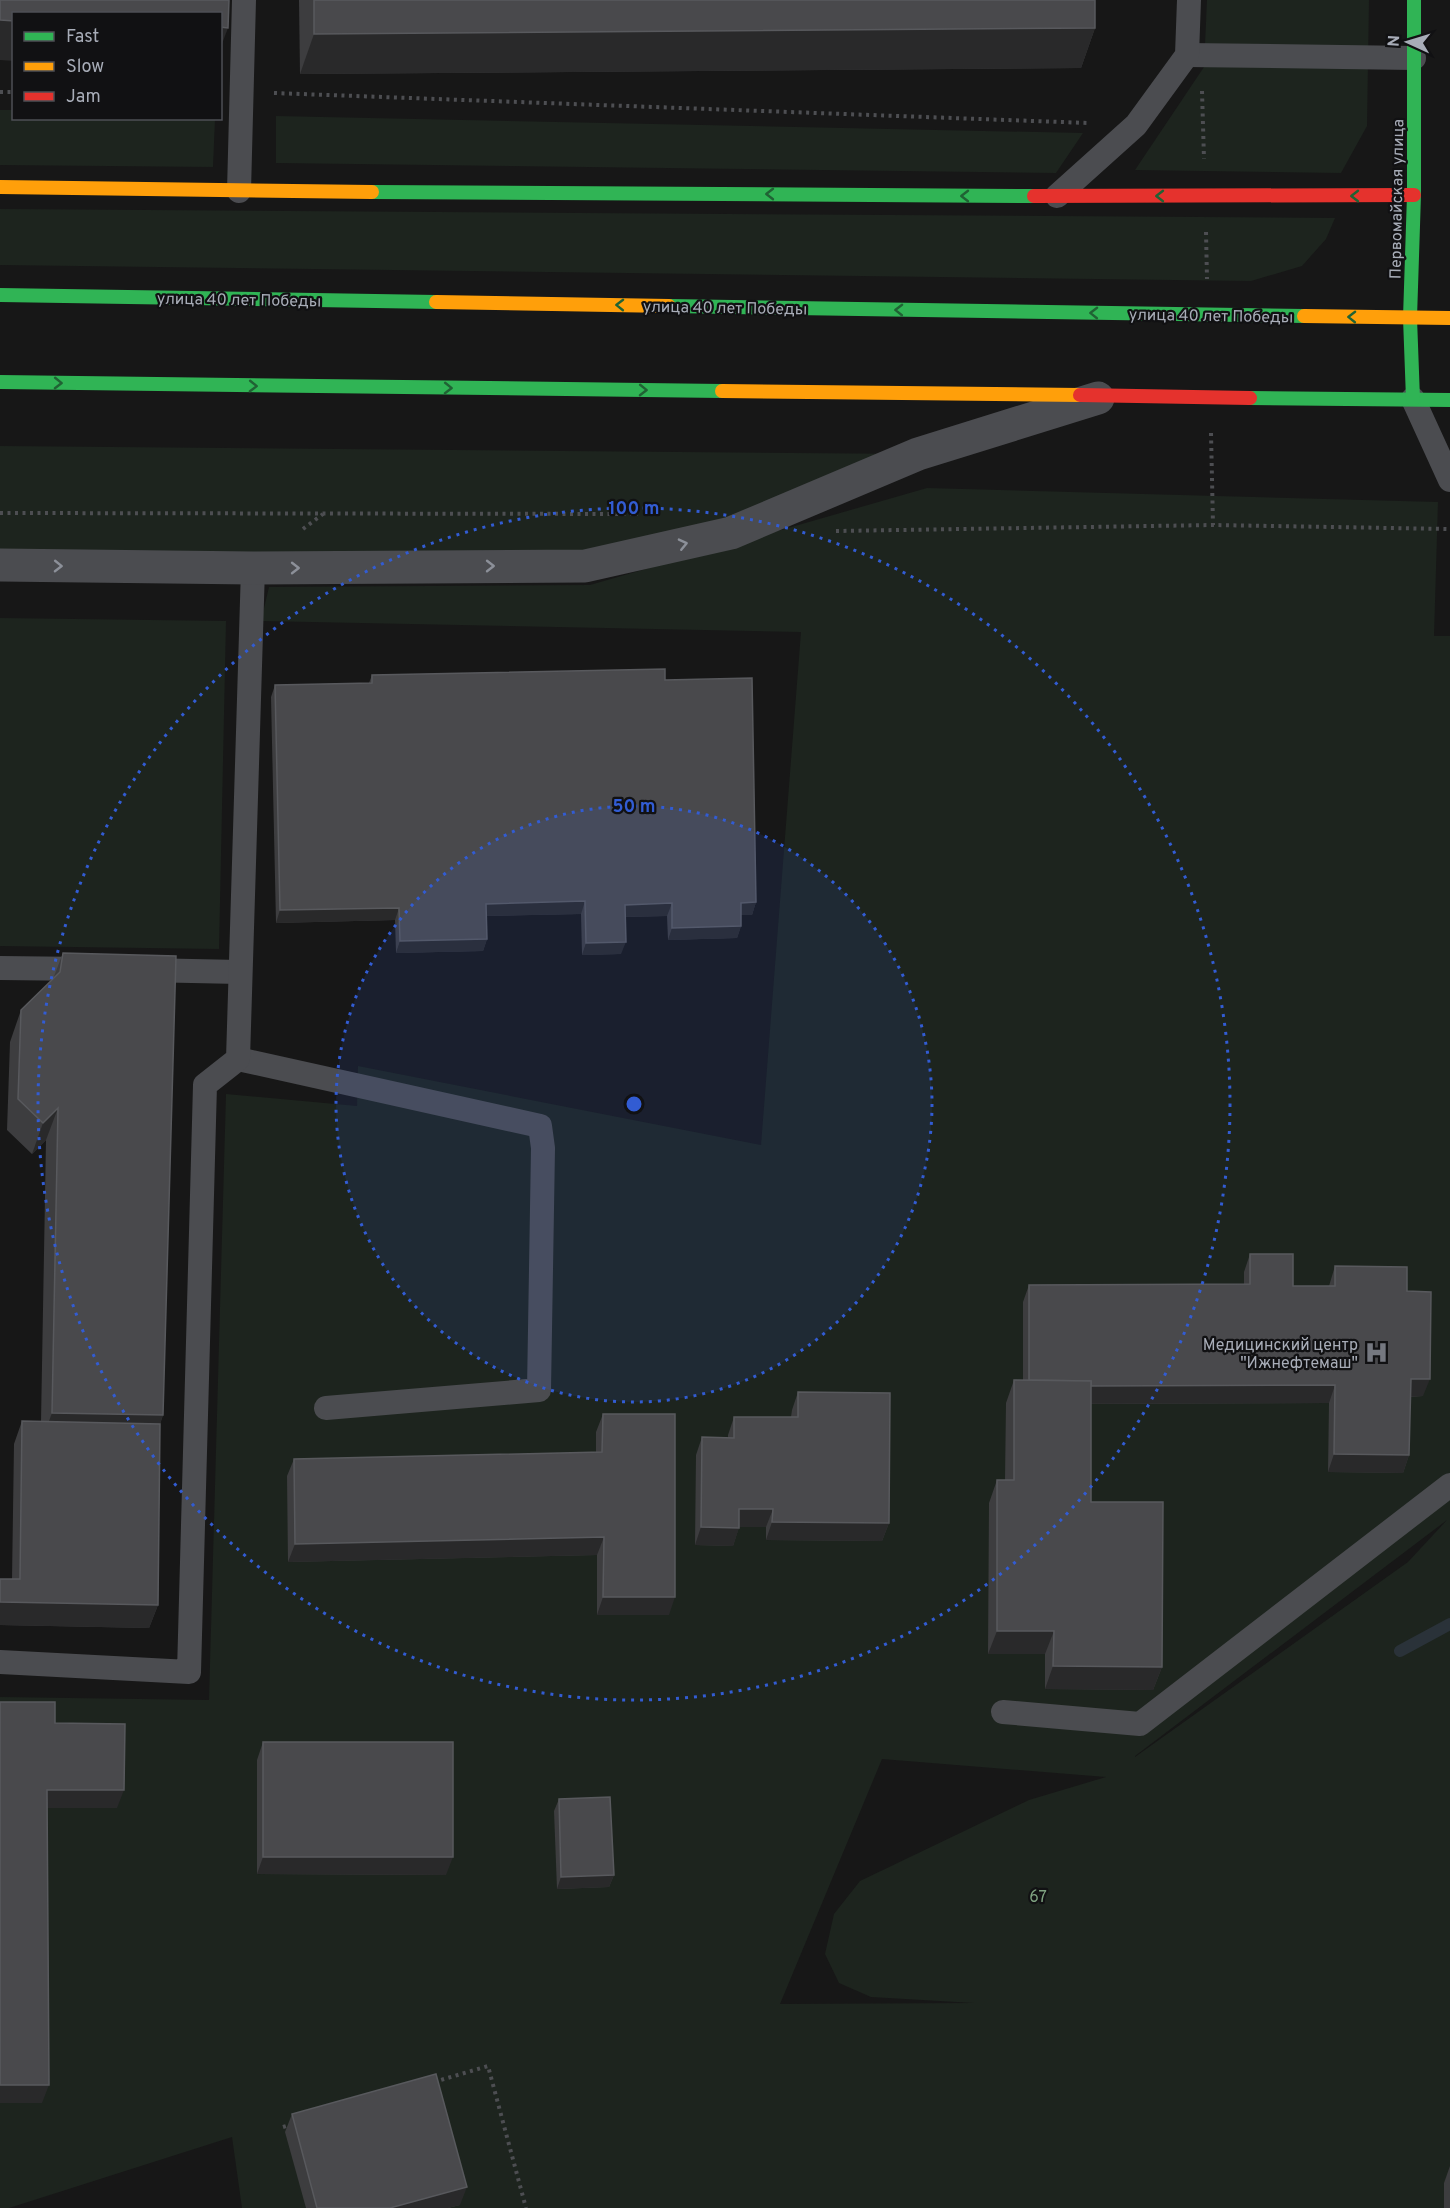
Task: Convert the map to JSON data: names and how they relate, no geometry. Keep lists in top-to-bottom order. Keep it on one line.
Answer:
{"streets":{"main road":["Первомайская улица","улица 40 лет Победы"]},"crossings":[["Первомайская улица","улица 40 лет Победы"]],"parks":["67"],"places":{"hospital":["Медицинский центр \"Ижнефтемаш\""]},"legend":["Fast","Slow","Jam"],"north":"left","rings":["100 m","50 m"]}
